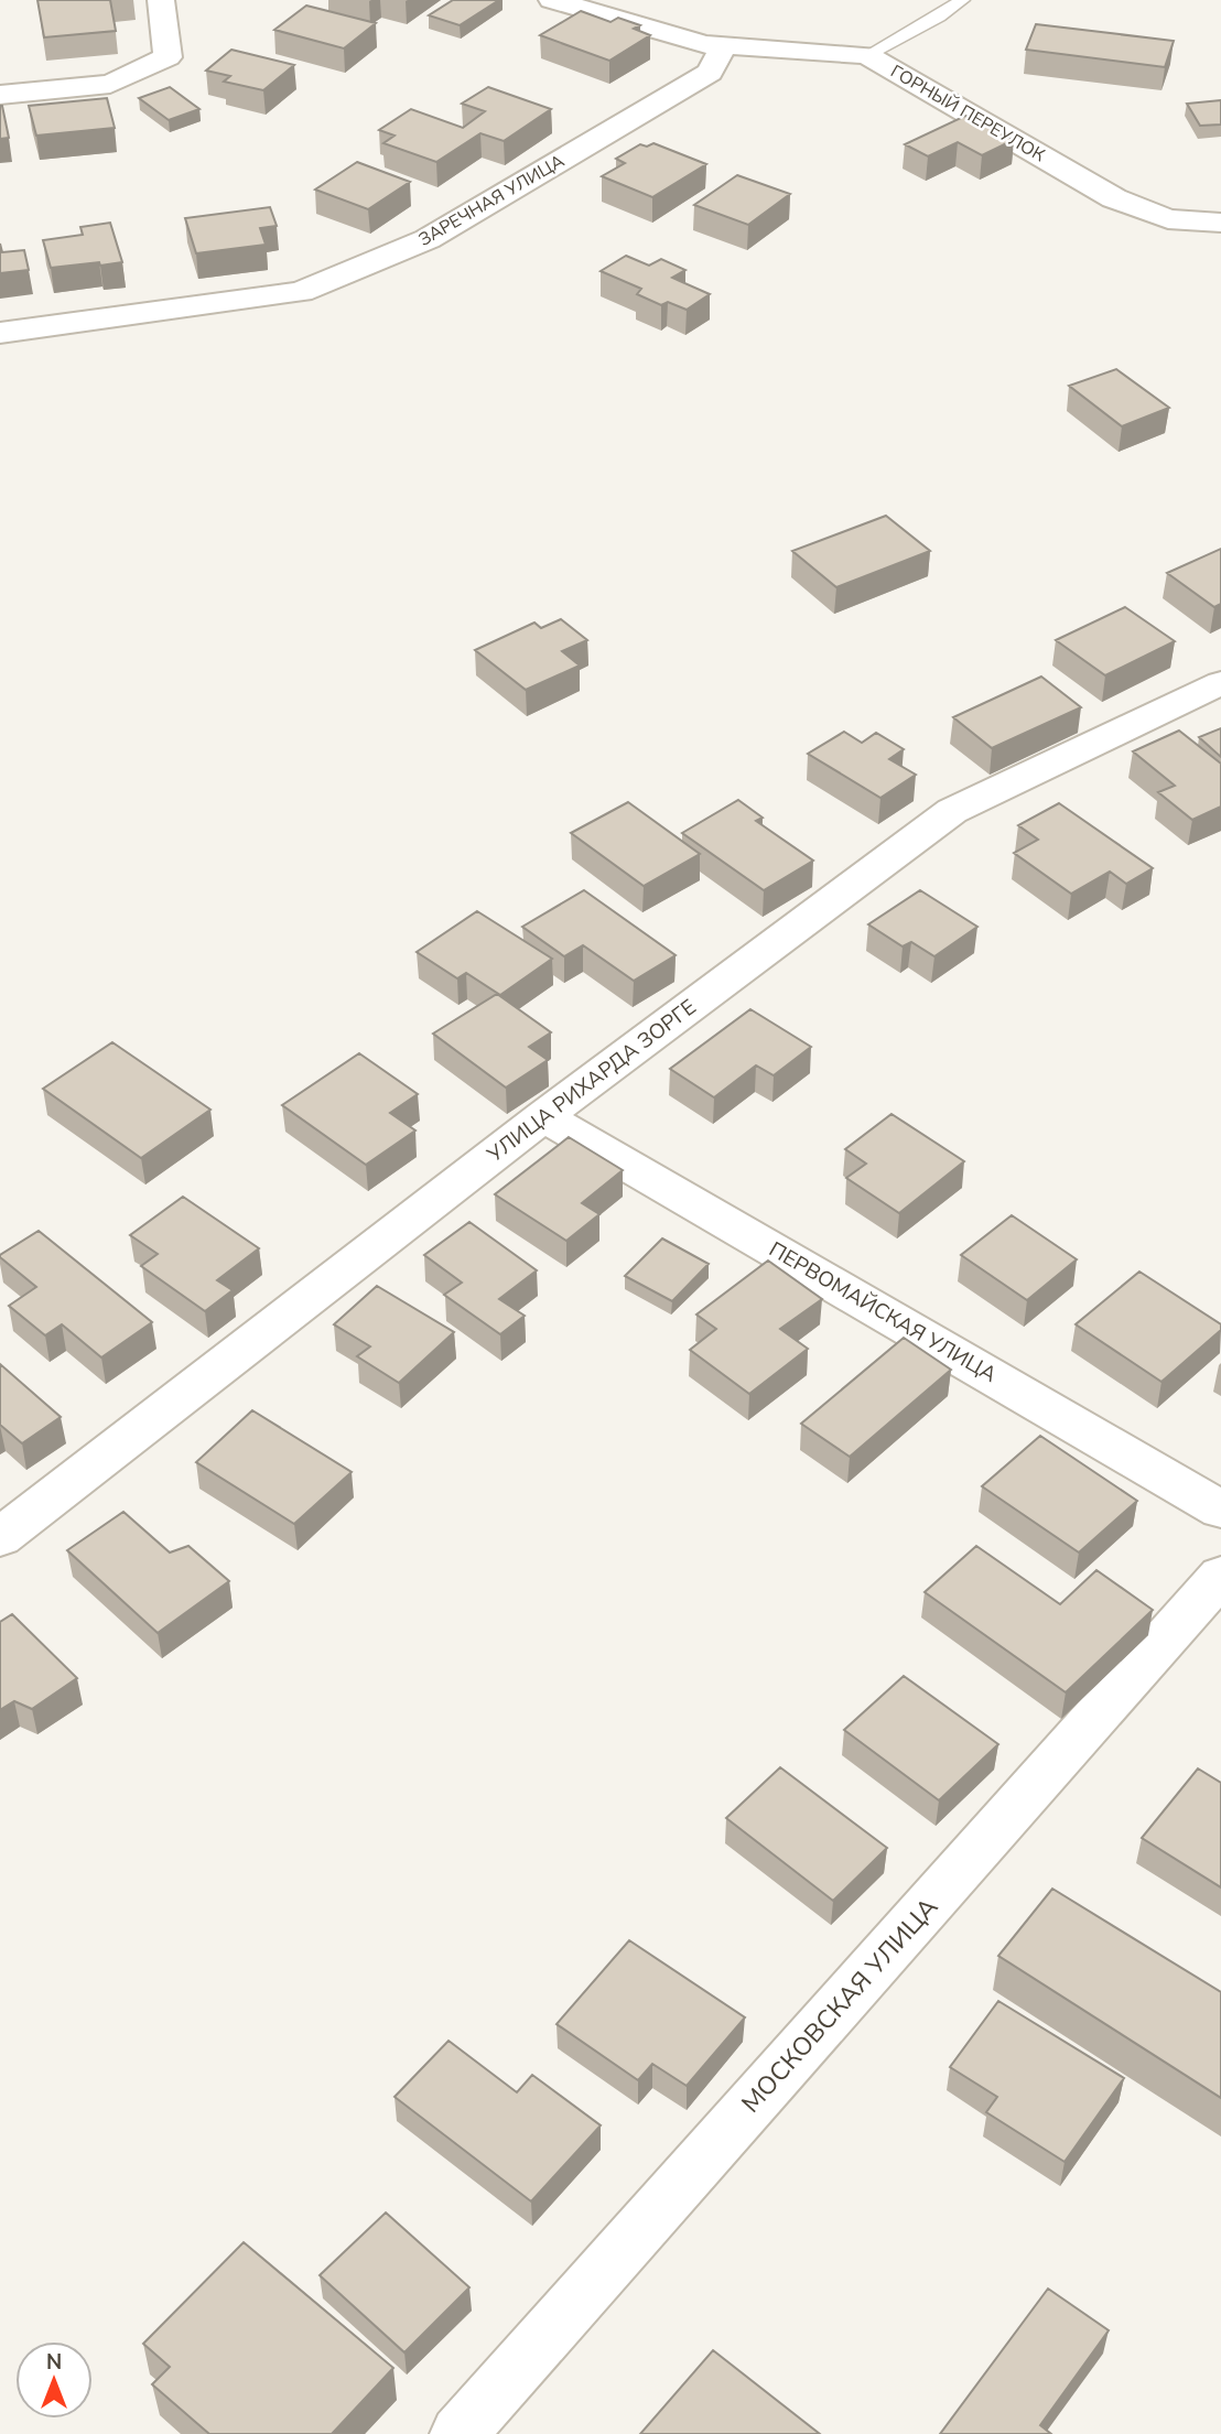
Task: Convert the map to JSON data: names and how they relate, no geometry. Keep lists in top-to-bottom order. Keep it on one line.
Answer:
{"streets":{"street":["ГОРНЫЙ ПЕРЕУЛОК","ЗАРЕЧНАЯ УЛИЦА","УЛИЦА РИХАРДА ЗОРГЕ","ПЕРВОМАЙСКАЯ УЛИЦА","МОСКОВСКАЯ УЛИЦА"]},"crossings":[["ГОРНЫЙ ПЕРЕУЛОК","ЗАРЕЧНАЯ УЛИЦА"],["УЛИЦА РИХАРДА ЗОРГЕ","ПЕРВОМАЙСКАЯ УЛИЦА"]],"north":"top"}
